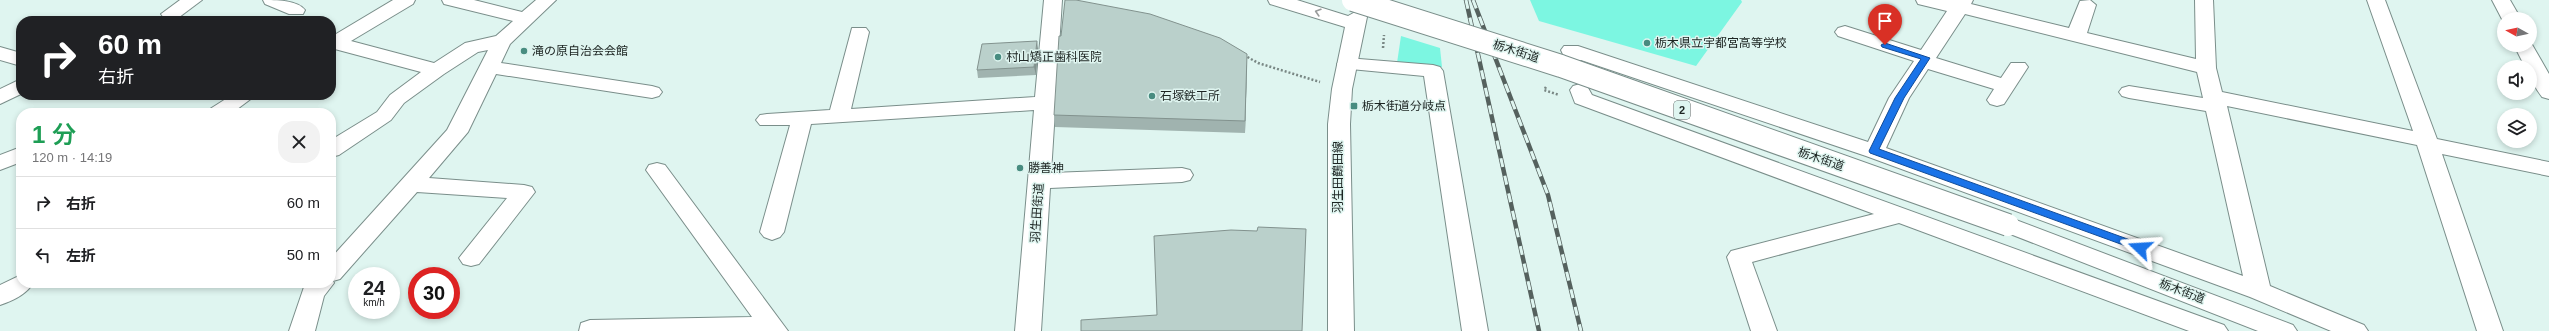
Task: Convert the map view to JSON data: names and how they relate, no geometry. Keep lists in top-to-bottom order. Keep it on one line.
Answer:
{"streets":{"street":["栃木街道","2","羽生田鶴田線","羽生田街道"]},"crossings":[["栃木街道","羽生田鶴田線"]],"places":{"other":["栃木県立宇都宮高等学校","滝の原自治会会館","村山矯正歯科医院","石塚鉄工所","勝善神"],"transit":["栃木街道分岐点"]},"north":"left","page":{"turn":["60 m","右折"],"heading":["1 分","120 m · 14:19"],"list":[{"name":"右折","value":"60 m"},{"name":"左折","value":"50 m"}],"speed":"24 km/h","limit":"30"}}
